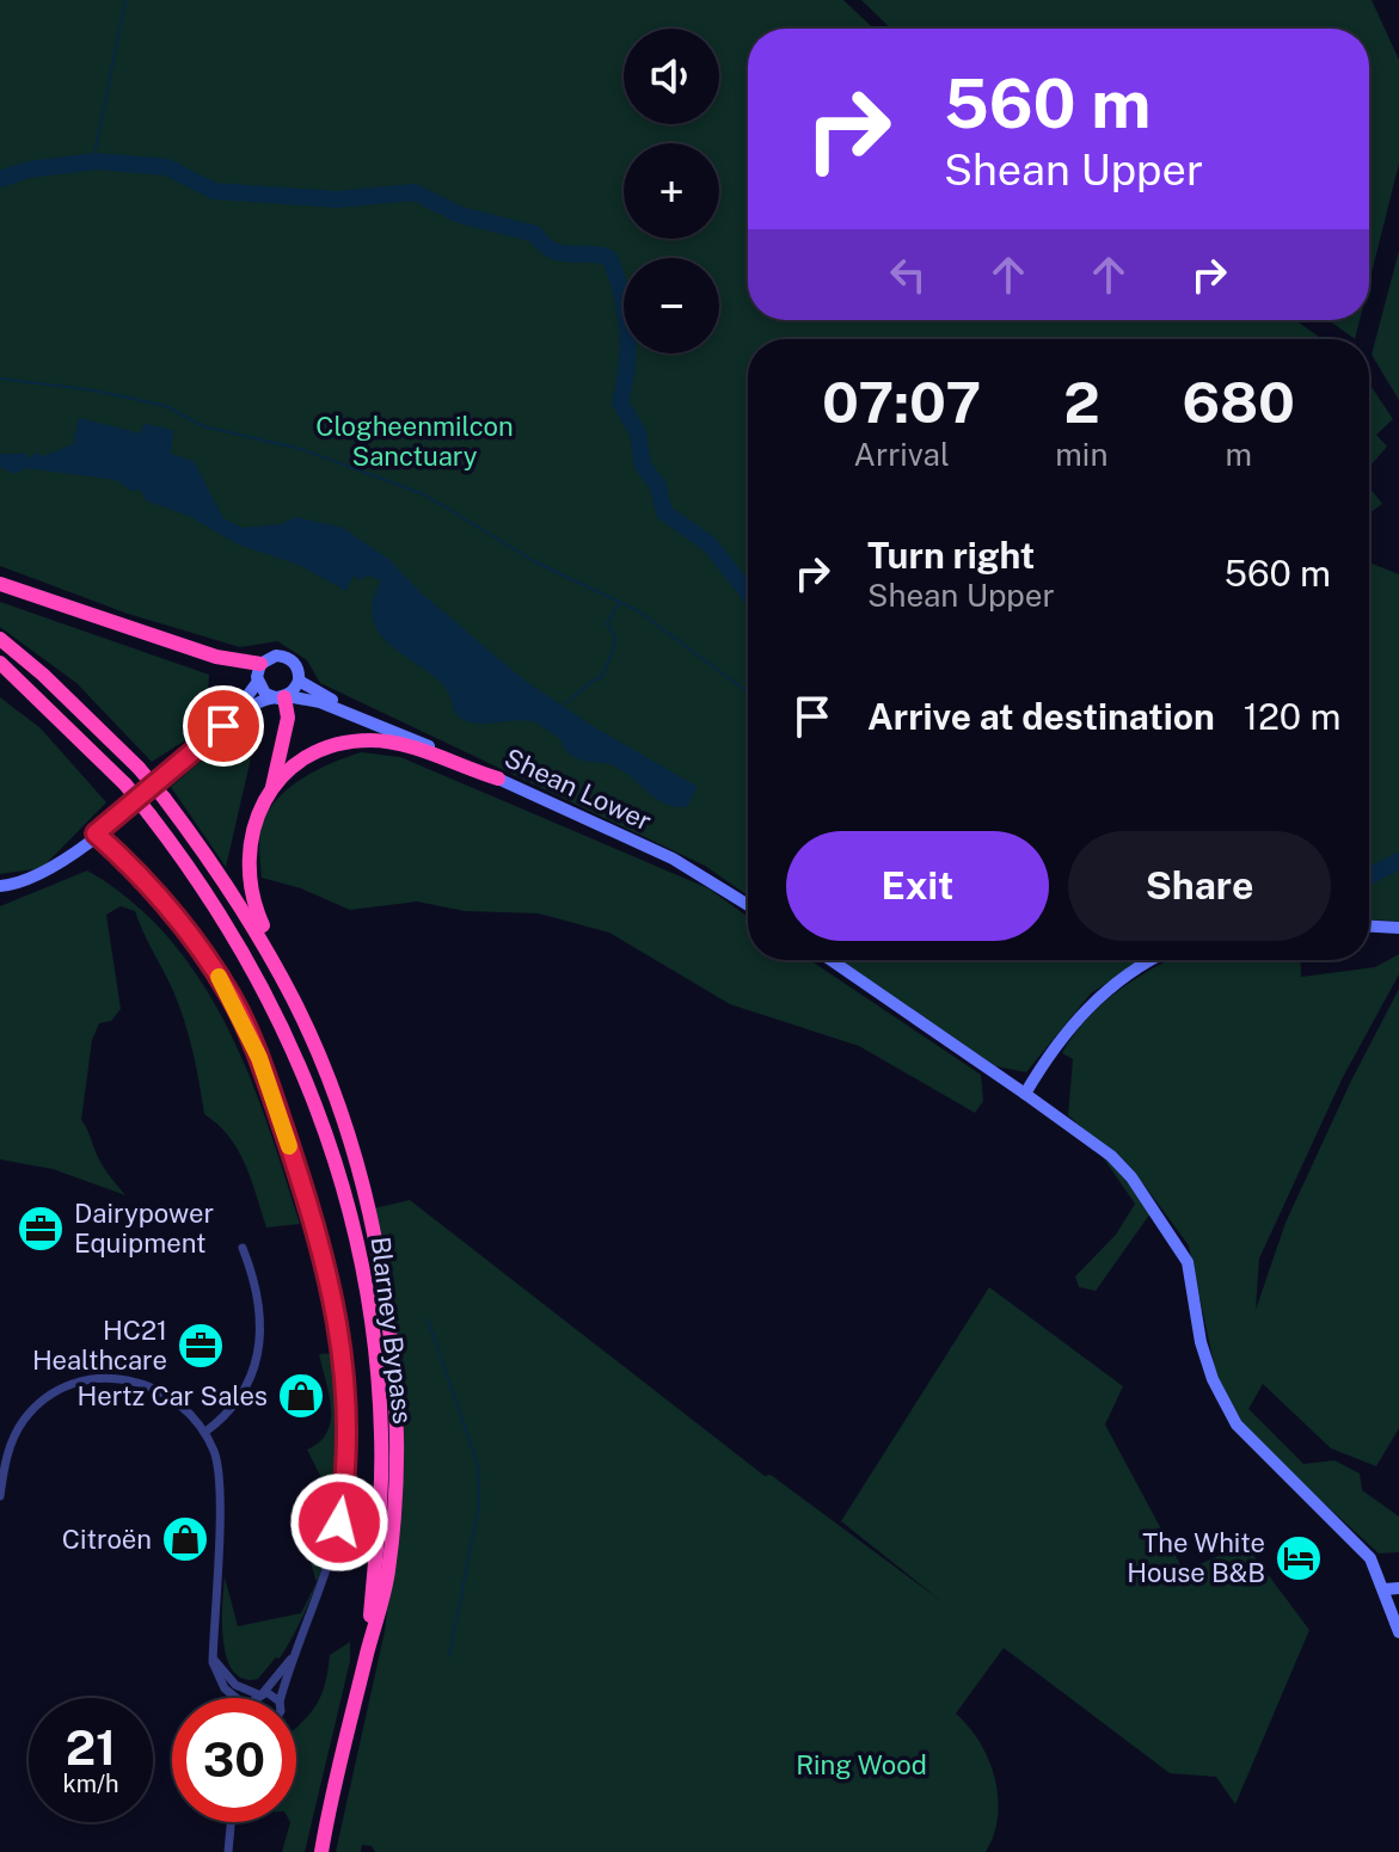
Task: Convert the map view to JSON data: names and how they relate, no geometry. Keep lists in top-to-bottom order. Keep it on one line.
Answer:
{"streets":{"highway":["Blarney Bypass"],"main road":["Shean Lower"]},"parks":["Clogheenmilcon Sanctuary","Ring Wood"],"places":{"office":["Dairypower Equipment","HC21 Healthcare"],"shop":["Hertz Car Sales","Citroën"],"hotel":["The White House B&B"]},"page":{"map_buttons":["+","−"],"turn":["560 m","Shean Upper"],"eta":["07:07","Arrival","2","min","680","m"],"list":[{"name":"Turn right","note":"Shean Upper","value":"560 m"},{"name":"Arrive at destination","value":"120 m"}],"buttons":["Exit","Share"],"speed":"21 km/h","limit":"30"}}
